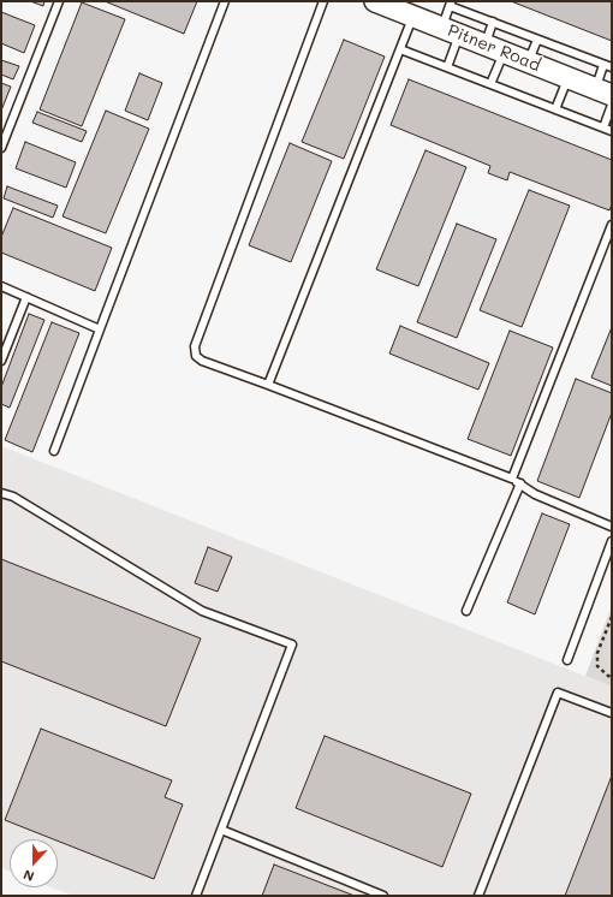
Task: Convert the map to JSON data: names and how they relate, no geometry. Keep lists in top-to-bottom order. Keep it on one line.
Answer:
{"streets":{"street":["Pitner Road"]},"north":"bottom"}
